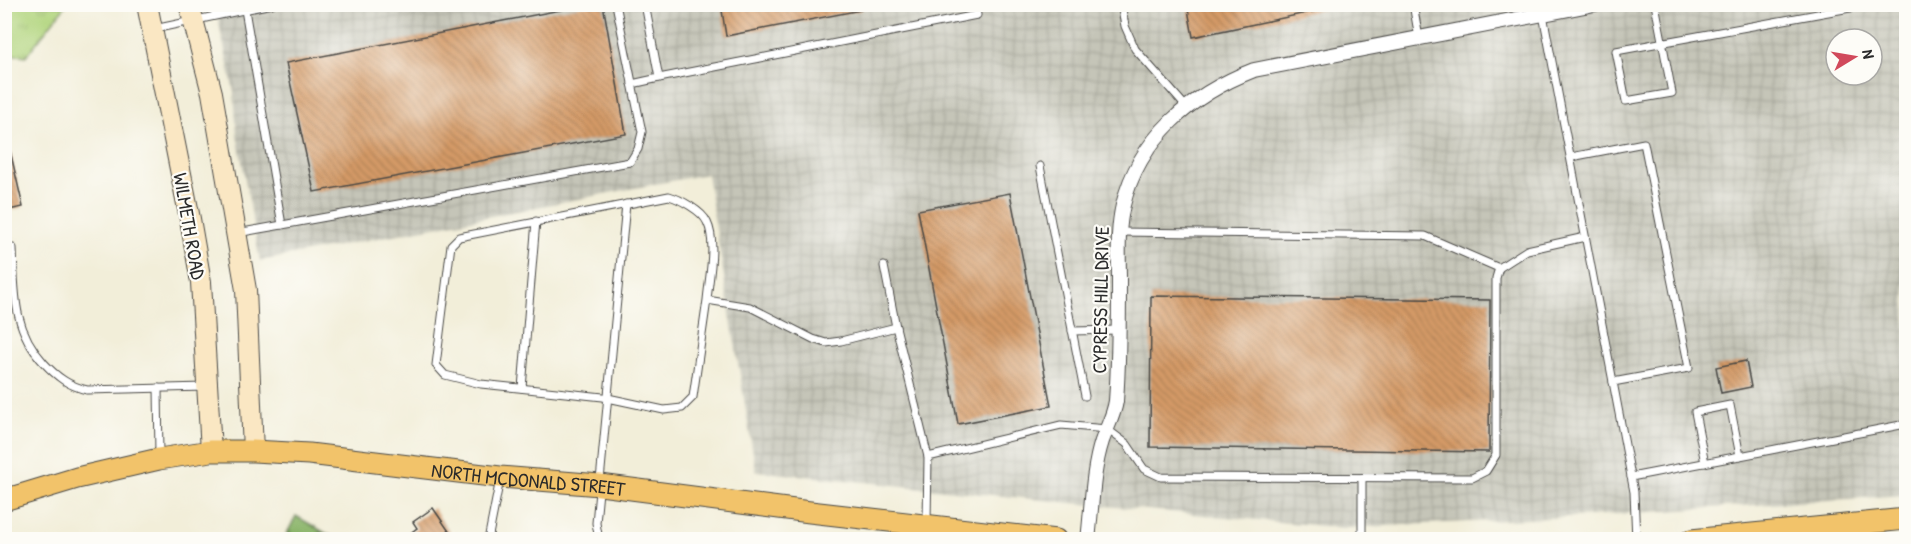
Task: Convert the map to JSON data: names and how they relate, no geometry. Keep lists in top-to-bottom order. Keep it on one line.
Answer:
{"streets":{"main road":["WILMETH ROAD","NORTH MCDONALD STREET"],"street":["CYPRESS HILL DRIVE"]},"crossings":[["WILMETH ROAD","NORTH MCDONALD STREET"]],"north":"right"}
